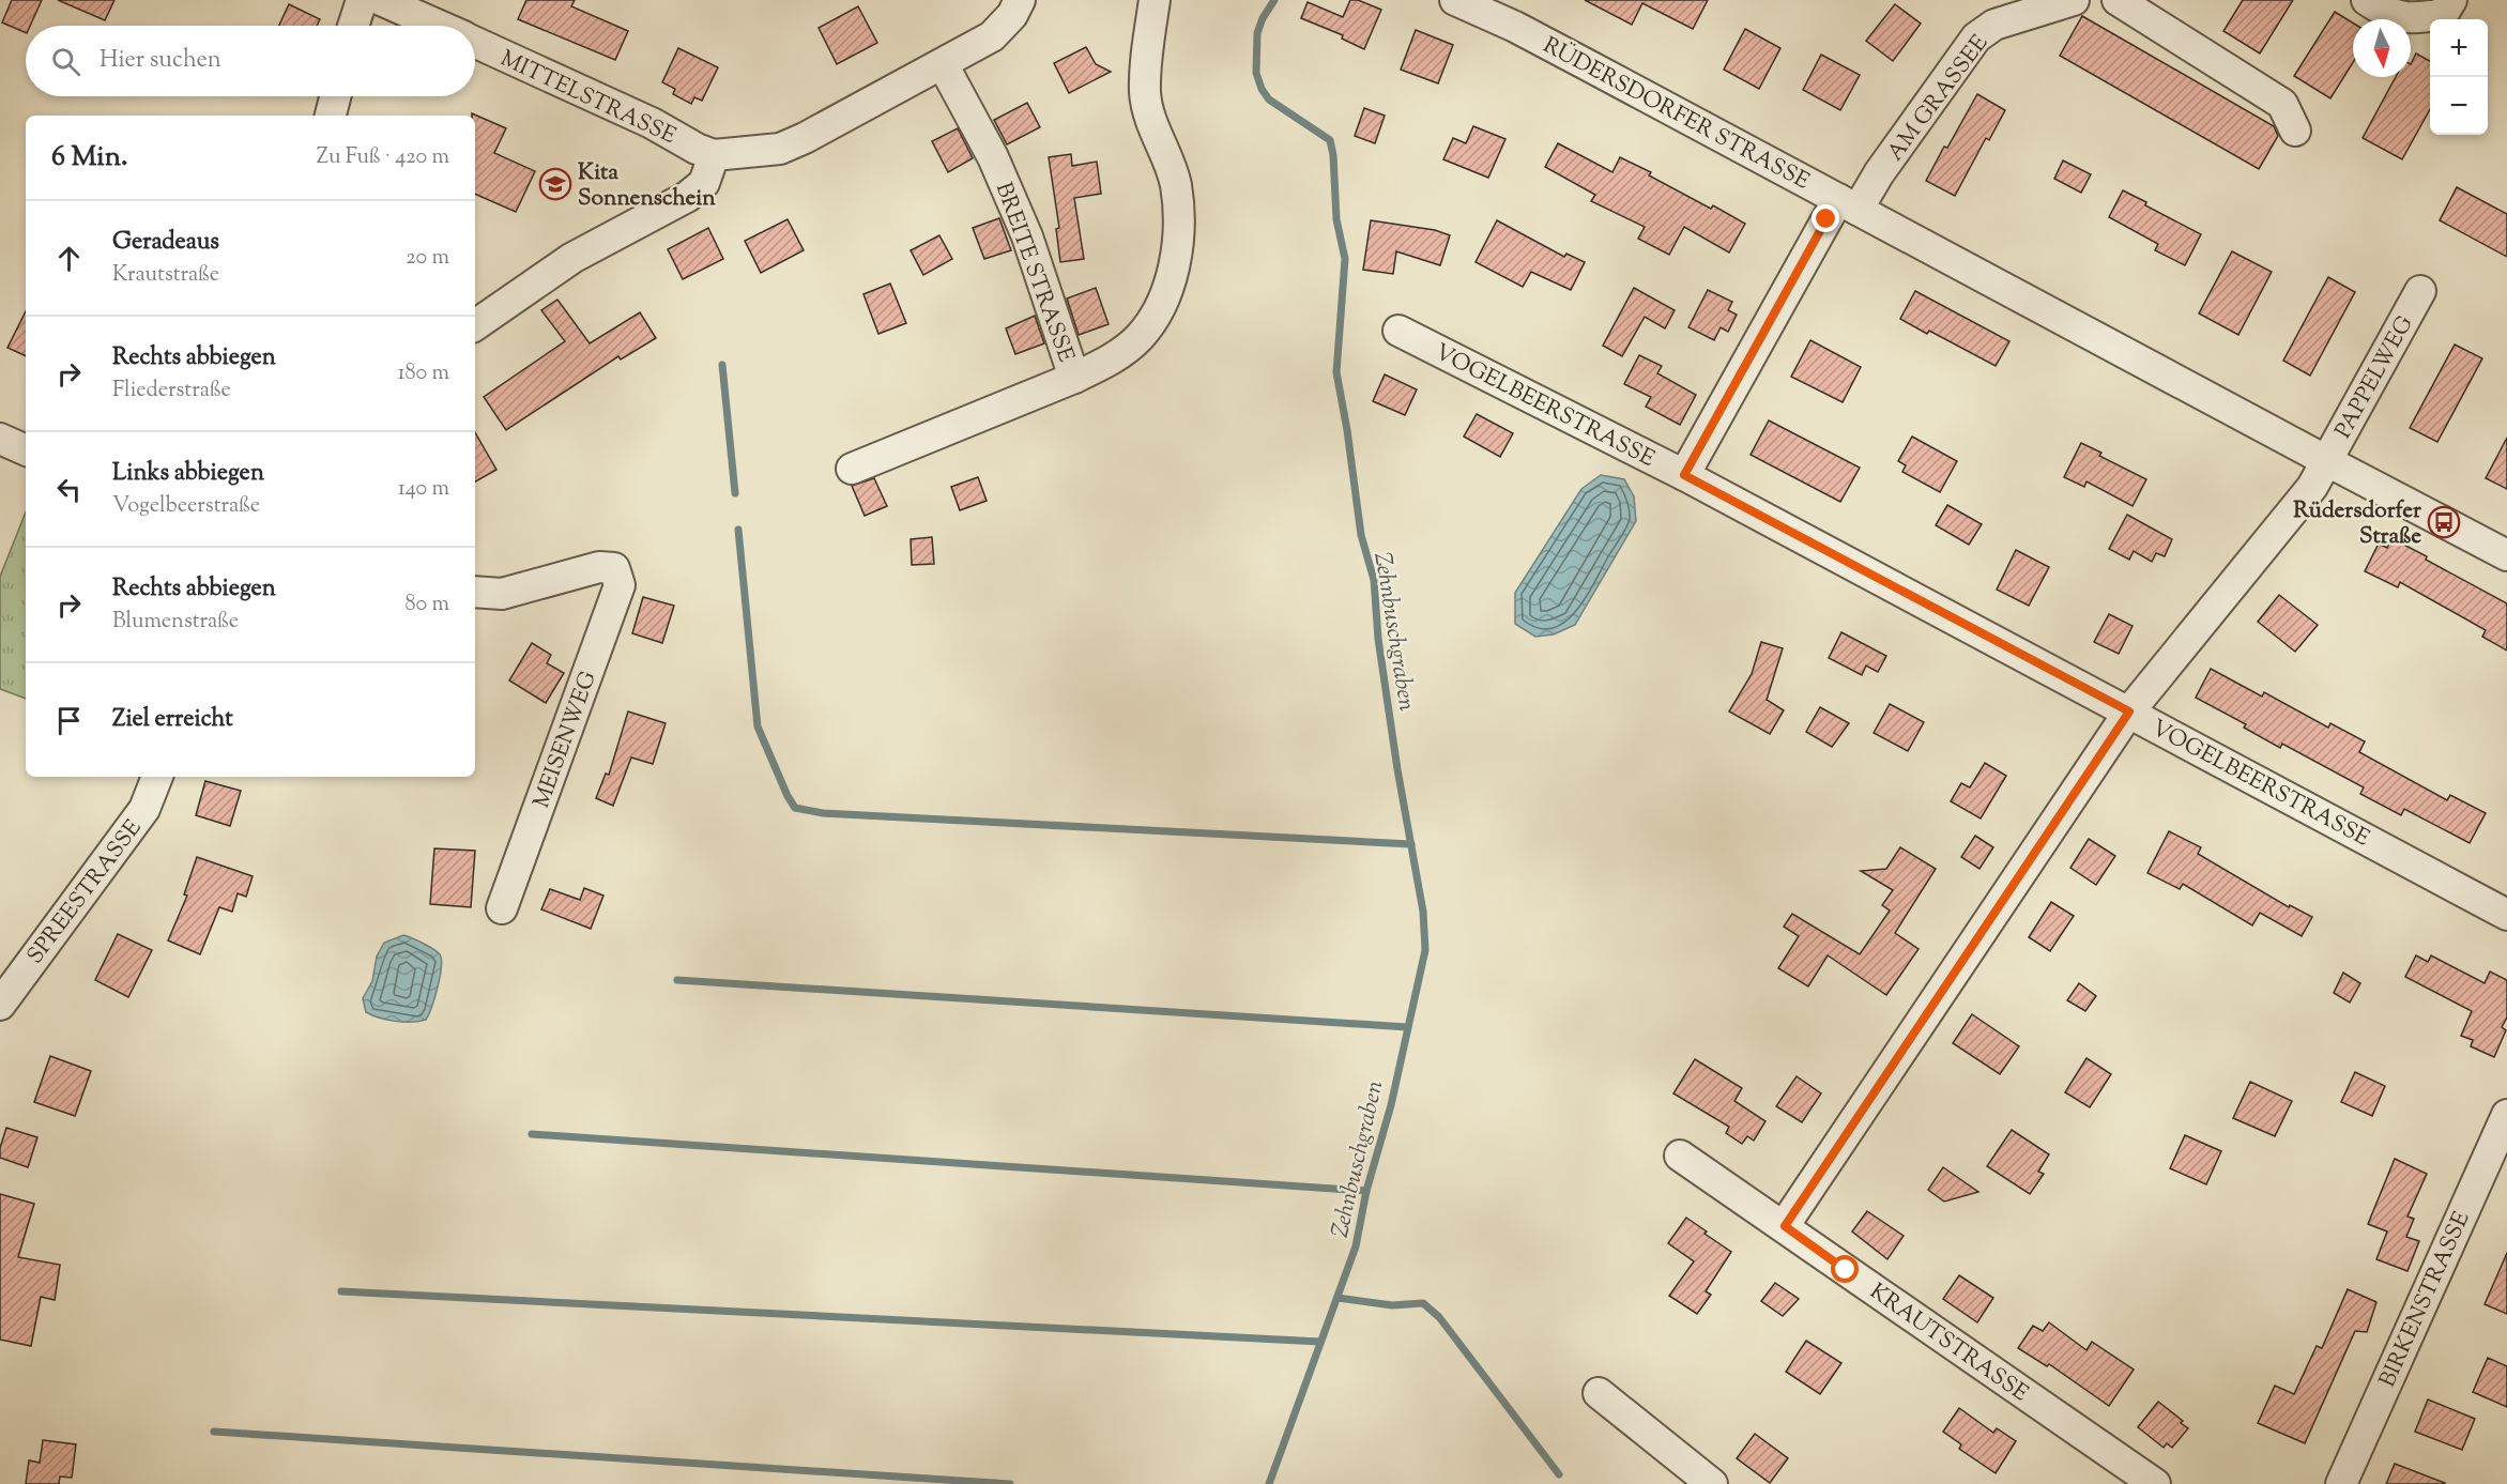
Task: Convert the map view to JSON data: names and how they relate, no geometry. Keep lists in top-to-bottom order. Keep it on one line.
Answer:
{"streets":{"street":["MITTELSTRASSE","AM GRASSEE","RÜDERSDORFER STRASSE","BREITE STRASSE","PAPPELWEG","VOGELBEERSTRASSE","MEISENWEG","SPREESTRASSE","BIRKENSTRASSE","KRAUTSTRASSE"]},"crossings":[["AM GRASSEE","RÜDERSDORFER STRASSE"],["AM GRASSEE","VOGELBEERSTRASSE"],["RÜDERSDORFER STRASSE","PAPPELWEG"],["PAPPELWEG","VOGELBEERSTRASSE"],["PAPPELWEG","KRAUTSTRASSE"]],"water":["Zehnbuschgraben"],"places":{"school or university":["Kita Sonnenschein"],"bus stop":["Rüdersdorfer Straße"]},"north":"bottom","page":{"map_buttons":["+","−"],"search":"Hier suchen","heading":["6 Min.","Zu Fuß · 420 m"],"list":[["Geradeaus","Krautstraße","20 m"],["Rechts abbiegen","Fliederstraße","180 m"],["Links abbiegen","Vogelbeerstraße","140 m"],["Rechts abbiegen","Blumenstraße","80 m"],"Ziel erreicht"]}}
